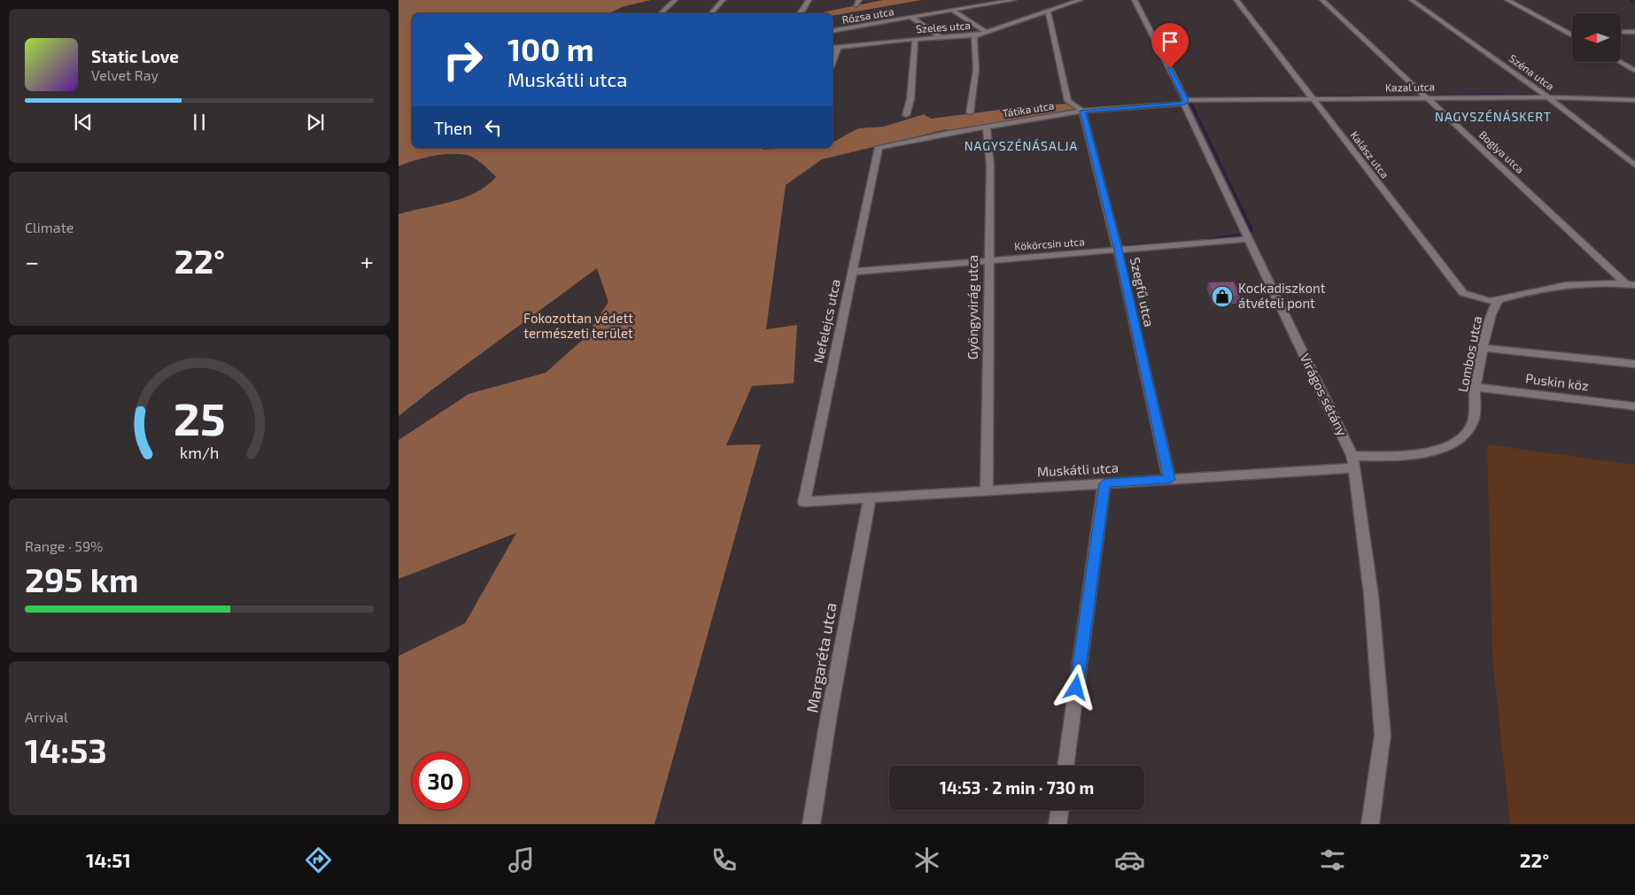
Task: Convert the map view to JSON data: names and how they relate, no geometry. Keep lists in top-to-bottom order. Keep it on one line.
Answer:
{"streets":{"street":["Rózsa utca","Szeles utca","Széna utca","Kazal utca","Tátika utca","Boglya utca","Kalász utca","Kökörcsin utca","Szegfű utca","Gyöngyvirág utca","Nefelejcs utca","Lombos utca","Puskin köz","Virágos sétány","Muskátli utca","Margaréta utca"]},"crossings":[["Széna utca","Kazal utca"],["Kazal utca","Tátika utca"],["Kazal utca","Boglya utca"],["Kazal utca","Kalász utca"],["Kazal utca","Virágos sétány"],["Tátika utca","Szegfű utca"],["Tátika utca","Gyöngyvirág utca"],["Tátika utca","Nefelejcs utca"],["Tátika utca","Virágos sétány"],["Kalász utca","Lombos utca"],["Kökörcsin utca","Szegfű utca"],["Kökörcsin utca","Gyöngyvirág utca"],["Kökörcsin utca","Nefelejcs utca"],["Kökörcsin utca","Virágos sétány"],["Szegfű utca","Muskátli utca"],["Gyöngyvirág utca","Muskátli utca"],["Nefelejcs utca","Muskátli utca"],["Lombos utca","Puskin köz"],["Lombos utca","Virágos sétány"],["Lombos utca","Muskátli utca"],["Virágos sétány","Muskátli utca"],["Muskátli utca","Margaréta utca"]],"districts":["NAGYSZÉNÁSKERT","NAGYSZÉNÁSALJA"],"parks":["Fokozottan védett természeti terület"],"places":{"shop":["Kockadiszkont átvételi pont"]},"north":"left","page":{"turn":["100 m","Muskátli utca"],"song":["Static Love","Velvet Ray"],"then":"Then","tile":["Climate",["Range · 59%","295 km"],["Arrival","14:53"]],"heat":["−","22°","+"],"limit":"30","trip":"14:53 · 2 min · 730 m","tabs":["14:51","22°"],"gauge":["25","km/h"]}}
